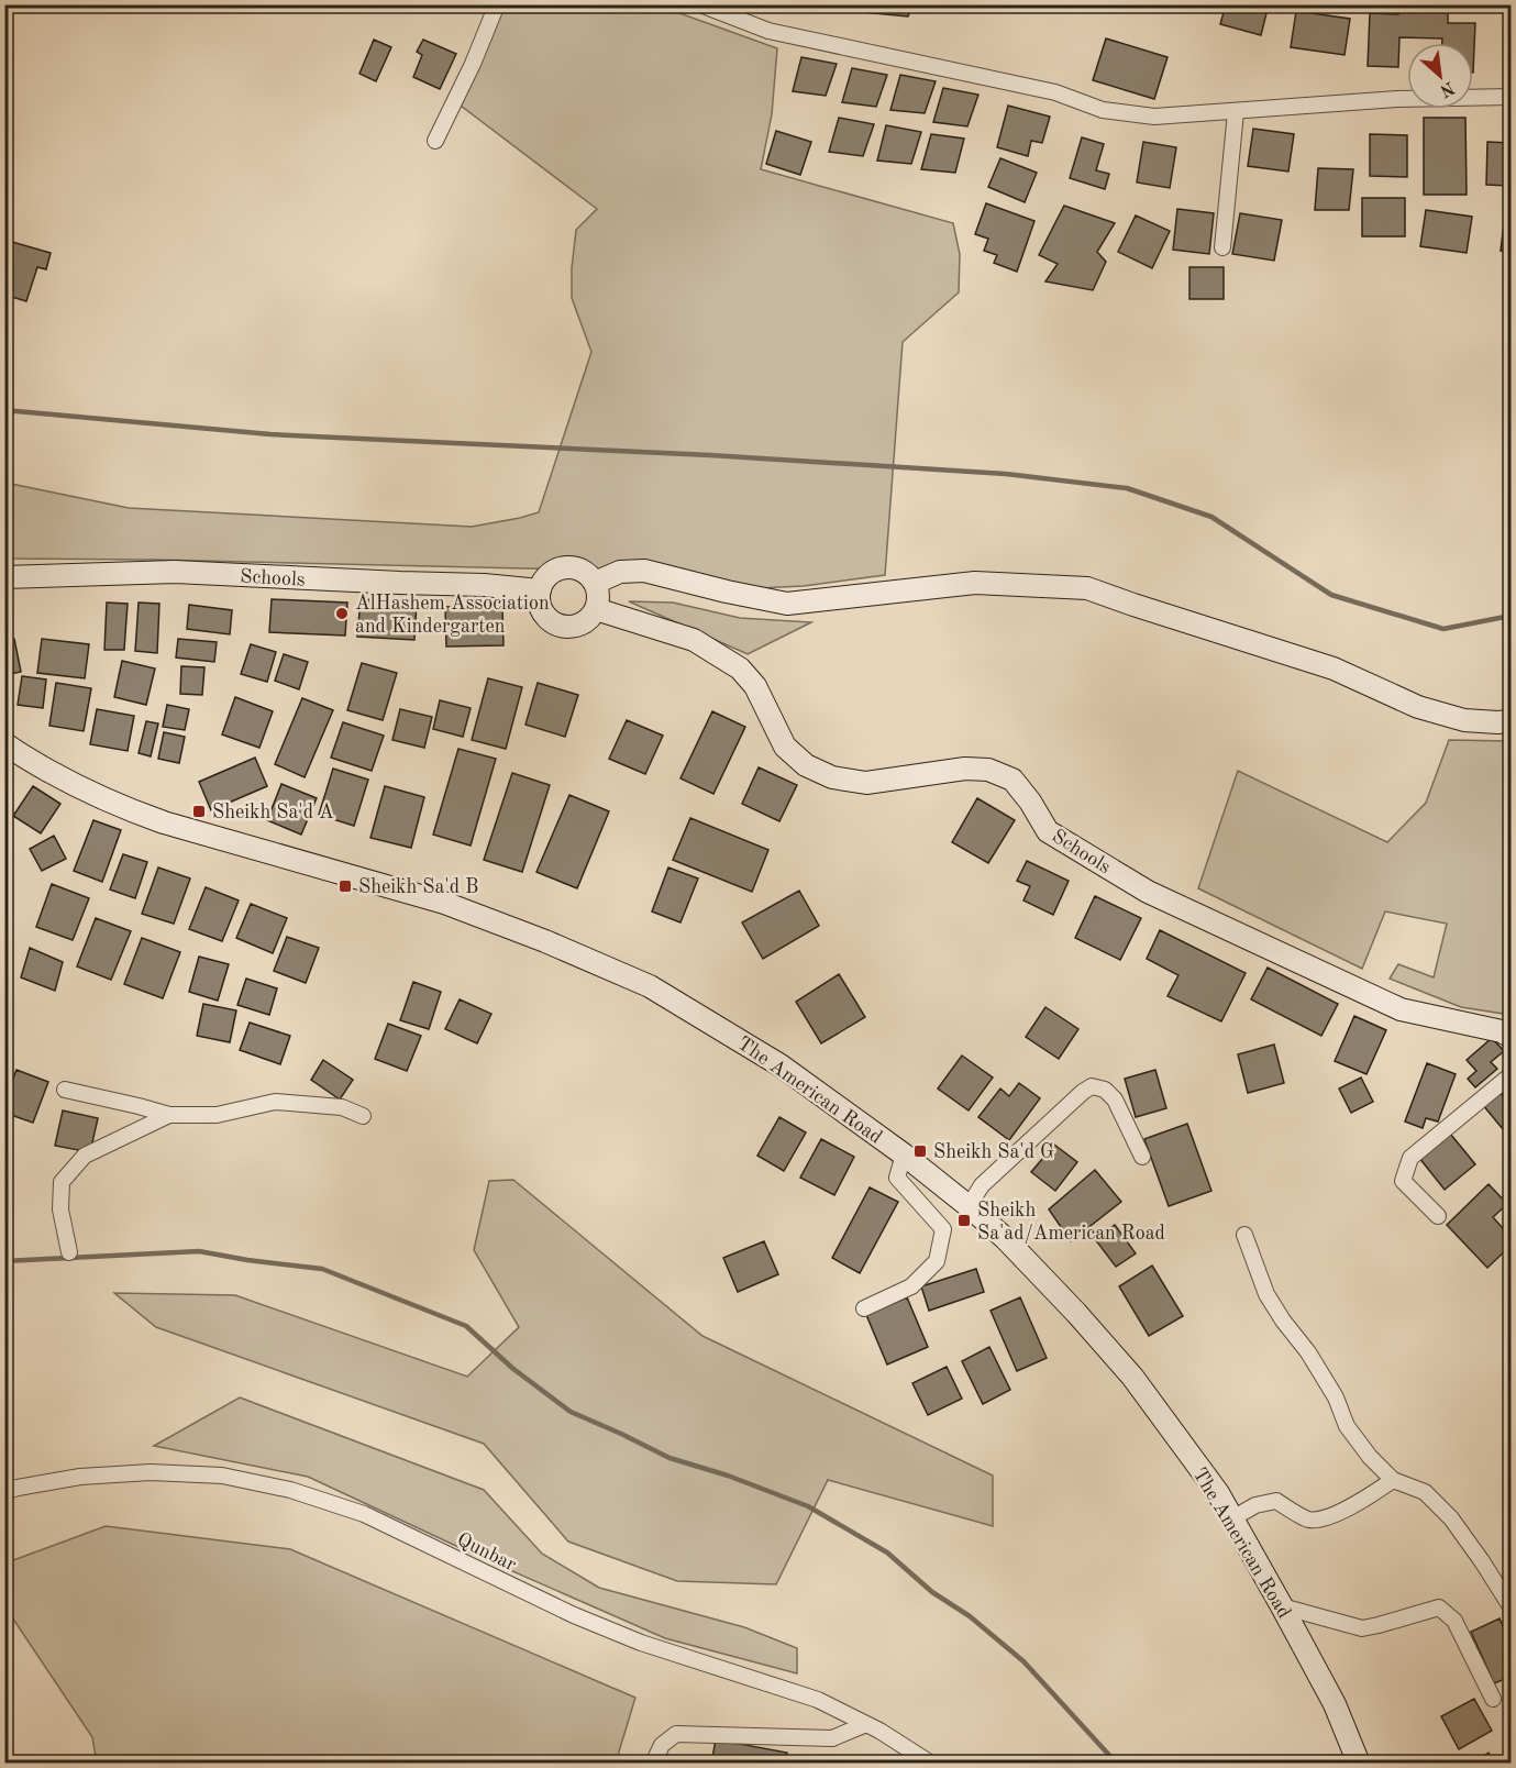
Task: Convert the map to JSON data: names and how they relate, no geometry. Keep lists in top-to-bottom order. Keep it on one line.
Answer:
{"streets":{"street":["Schools","The American Road","Qunbar"]},"places":{"other":["AlHashem Association and Kindergarten"],"transit":["Sheikh Sa'd A","Sheikh Sa'd B","Sheikh Sa'd G","Sheikh Sa'ad/American Road"]},"north":"bottom right"}
